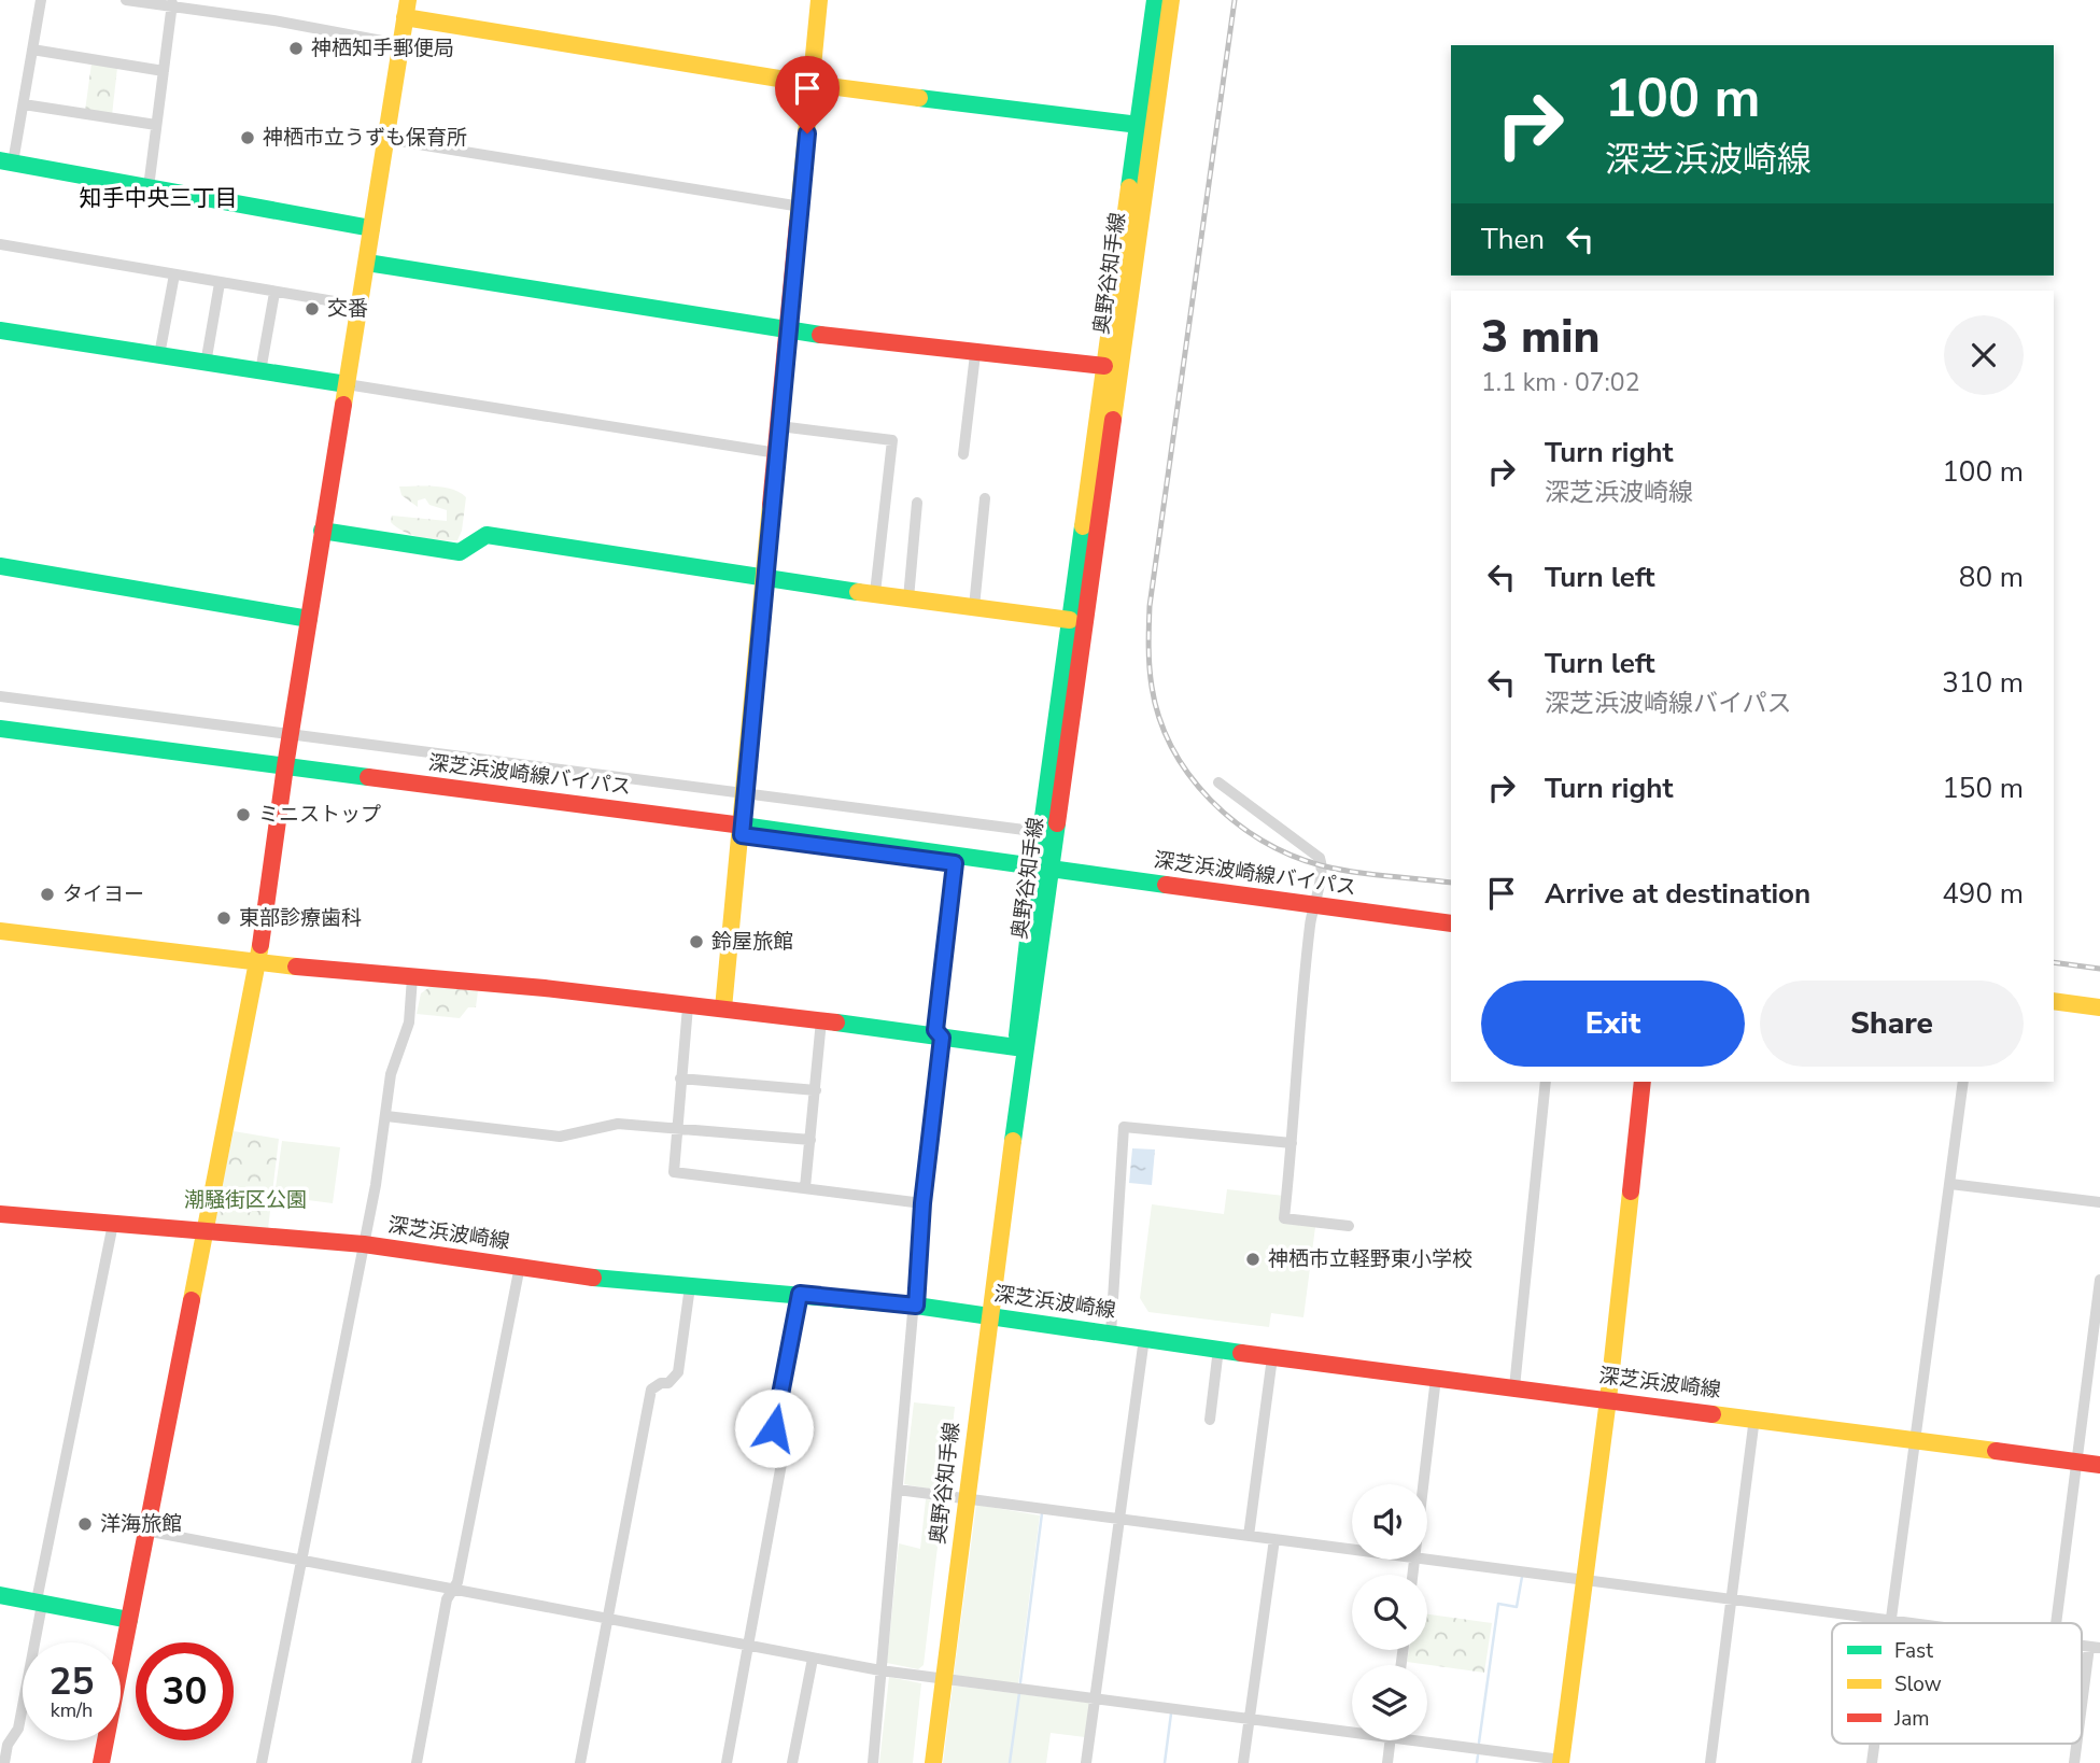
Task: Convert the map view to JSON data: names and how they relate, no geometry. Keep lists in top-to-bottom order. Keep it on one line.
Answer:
{"streets":{"street":["奥野谷知手線","深芝浜波崎線バイパス","深芝浜波崎線"]},"crossings":[["奥野谷知手線","深芝浜波崎線バイパス"],["奥野谷知手線","深芝浜波崎線"]],"districts":["知手中央三丁目"],"parks":["潮騒街区公園"],"places":["神栖知手郵便局","神栖市立うずも保育所","交番","ミニストップ","タイヨー","東部診療歯科","鈴屋旅館","神栖市立軽野東小学校","洋海旅館"],"legend":["Fast","Slow","Jam"],"page":{"turn":["100 m","深芝浜波崎線"],"then":"Then","heading":["3 min","1.1 km · 07:02"],"list":[{"name":"Turn right","note":"深芝浜波崎線","value":"100 m"},{"name":"Turn left","value":"80 m"},{"name":"Turn left","note":"深芝浜波崎線バイパス","value":"310 m"},{"name":"Turn right","value":"150 m"},{"name":"Arrive at destination","value":"490 m"}],"buttons":["Exit","Share"],"speed":"25 km/h","limit":"30"}}
